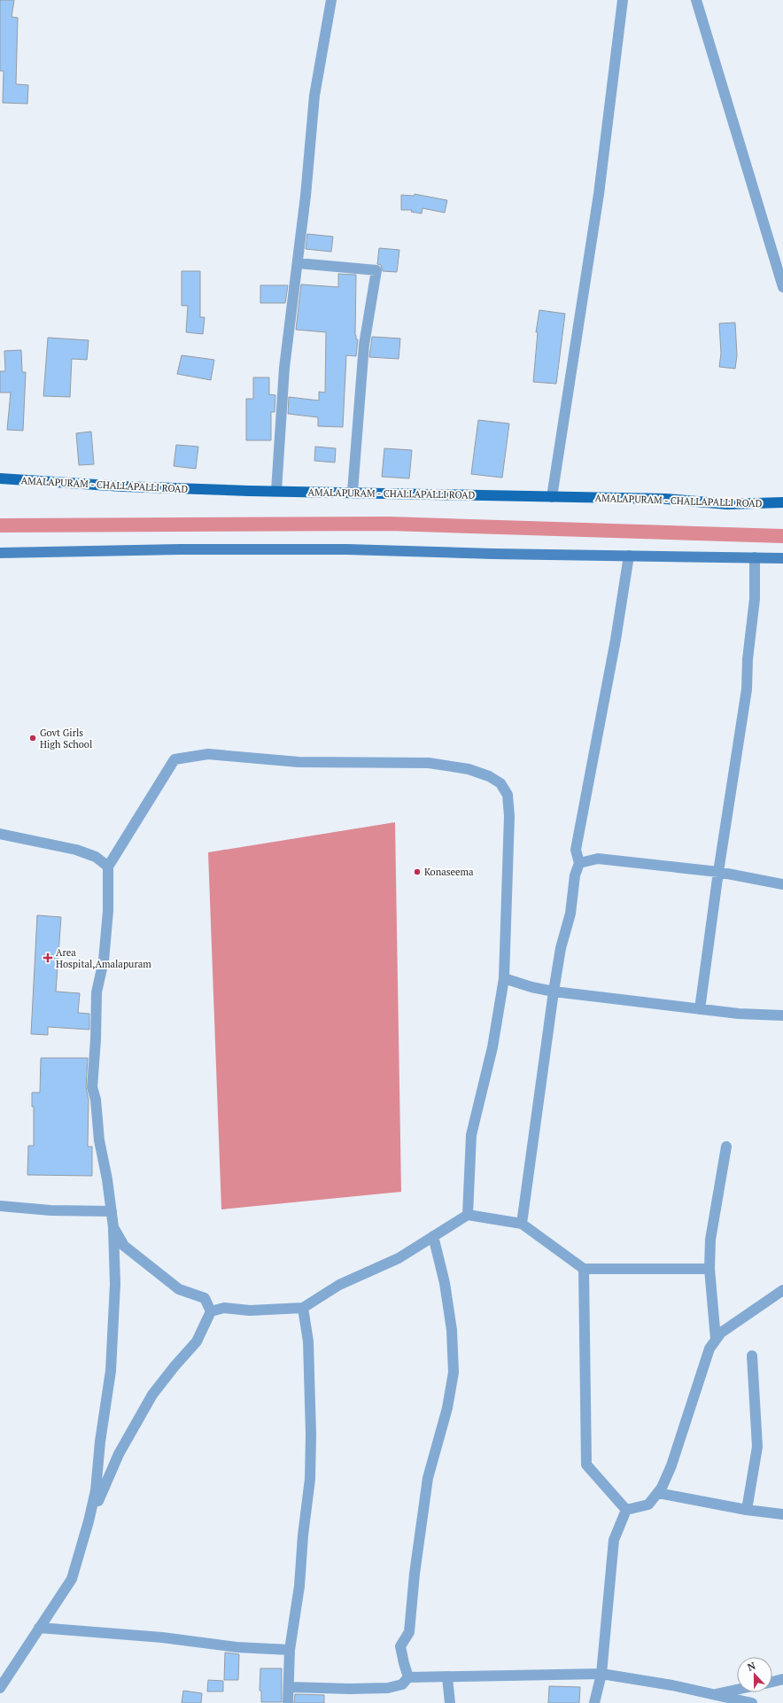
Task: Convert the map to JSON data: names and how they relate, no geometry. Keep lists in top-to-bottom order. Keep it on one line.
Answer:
{"streets":{"main road":["AMALAPURAM - CHALLAPALLI ROAD"]},"places":{"other":["Govt Girls High School","Konaseema"],"health":["Area Hospital,Amalapuram"]},"north":"top"}
